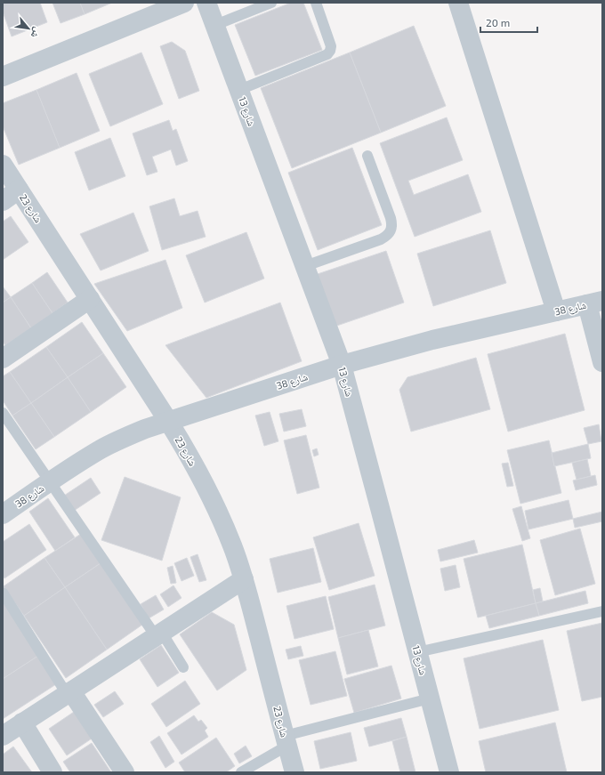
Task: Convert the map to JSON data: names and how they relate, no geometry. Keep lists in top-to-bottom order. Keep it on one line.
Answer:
{"streets":{"street":["شارع 13","شارع 23","شارع 38"]},"crossings":[["شارع 13","شارع 38"],["شارع 23","شارع 38"]],"scale_bar":"20 m","north":"bottom right"}
